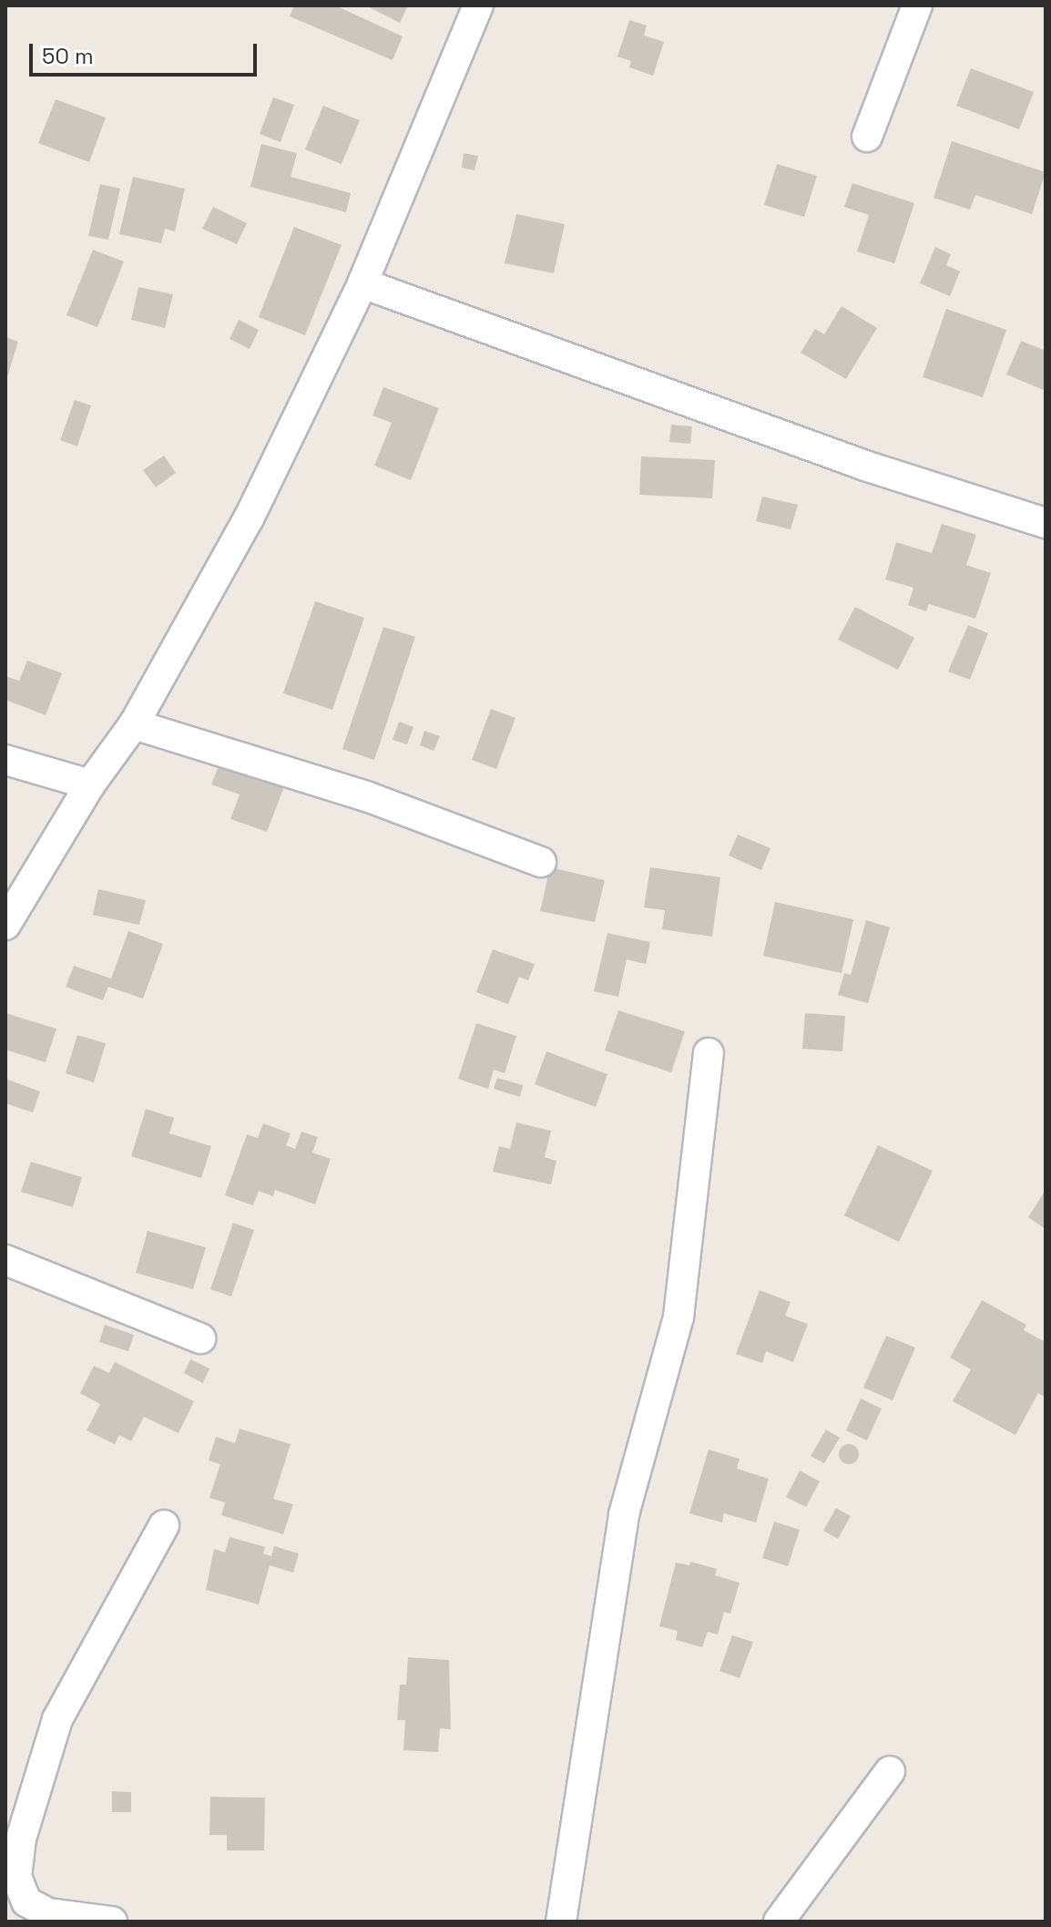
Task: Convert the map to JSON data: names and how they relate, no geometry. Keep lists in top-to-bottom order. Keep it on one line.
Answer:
{"scale_bar":"50 m"}
